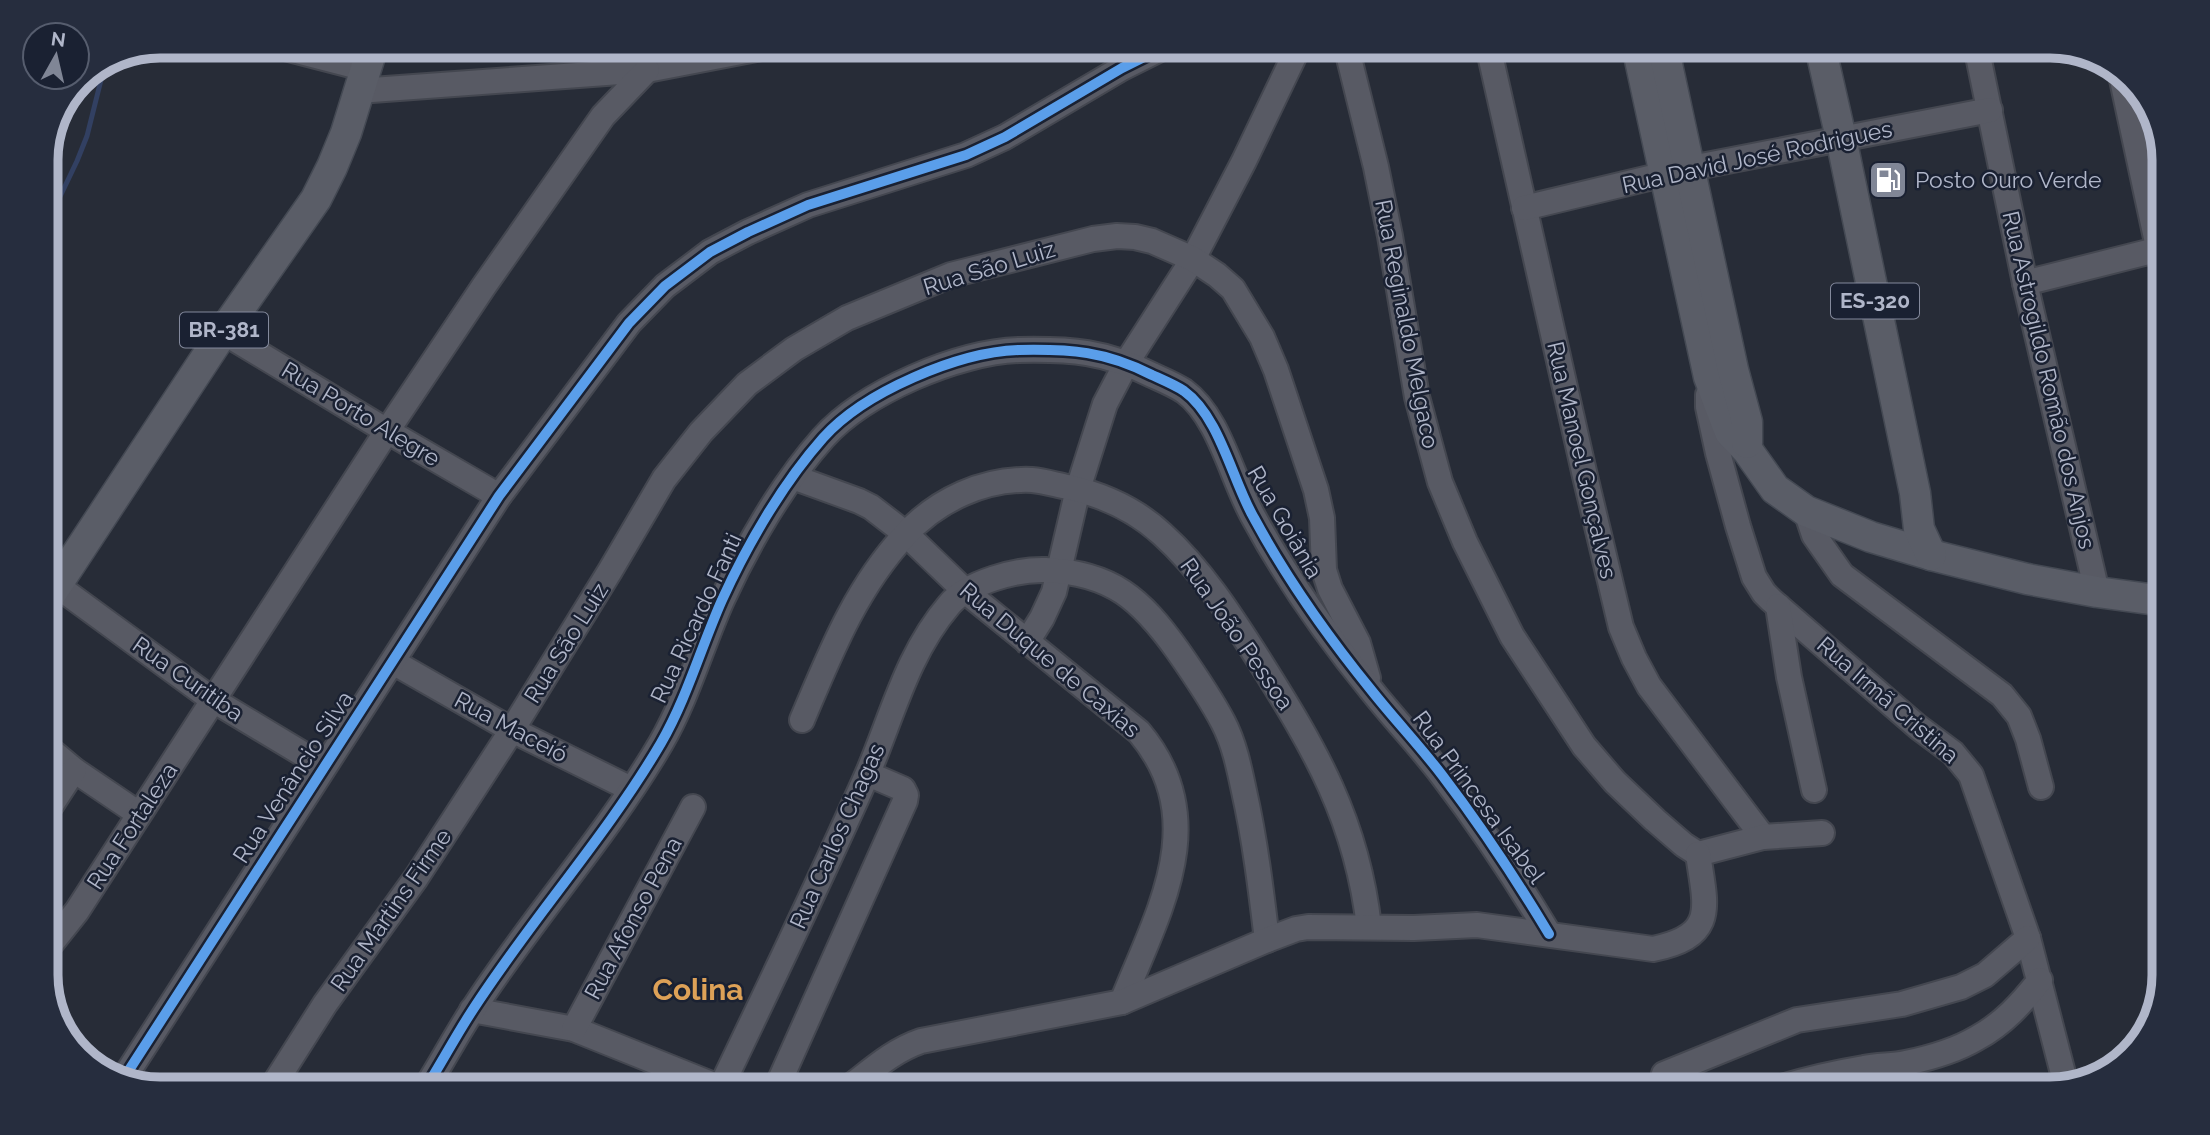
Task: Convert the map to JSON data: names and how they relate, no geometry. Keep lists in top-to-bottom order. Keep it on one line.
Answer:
{"streets":{"main road":["ES-320","BR-381"],"street":["Rua David José Rodrigues","Rua São Luiz","Rua Reginaldo Melgaco","Rua Astrogildo Romão dos Anjos","Rua Porto Alegre","Rua Manoel Gonçalves","Rua Goiânia","Rua Ricardo Fanti","Rua João Pessoa","Rua Duque de Caxias","Rua Curitiba","Rua Irmã Cristina","Rua Maceió","Rua Venâncio Silva","Rua Princesa Isabel","Rua Fortaleza","Rua Carlos Chagas","Rua Martins Firme","Rua Afonso Pena"]},"crossings":[["Rua David José Rodrigues","ES-320"],["Rua David José Rodrigues","Rua Astrogildo Romão dos Anjos"],["Rua David José Rodrigues","Rua Manoel Gonçalves"],["Rua São Luiz","Rua Goiânia"],["Rua São Luiz","Rua Maceió"],["Rua São Luiz","Rua Princesa Isabel"],["Rua São Luiz","Rua Martins Firme"],["BR-381","Rua Porto Alegre"],["Rua Porto Alegre","Rua Venâncio Silva"],["Rua Porto Alegre","Rua Fortaleza"],["Rua Goiânia","Rua Ricardo Fanti"],["Rua Goiânia","Rua Princesa Isabel"],["Rua Ricardo Fanti","Rua Duque de Caxias"],["Rua Ricardo Fanti","Rua Maceió"],["Rua João Pessoa","Rua Duque de Caxias"],["Rua Duque de Caxias","Rua Carlos Chagas"],["Rua Curitiba","Rua Venâncio Silva"],["Rua Curitiba","Rua Fortaleza"],["Rua Maceió","Rua Venâncio Silva"],["Rua Maceió","Rua Martins Firme"]],"districts":["Colina"],"places":{"fuel station":["Posto Ouro Verde"]},"north":"top"}
